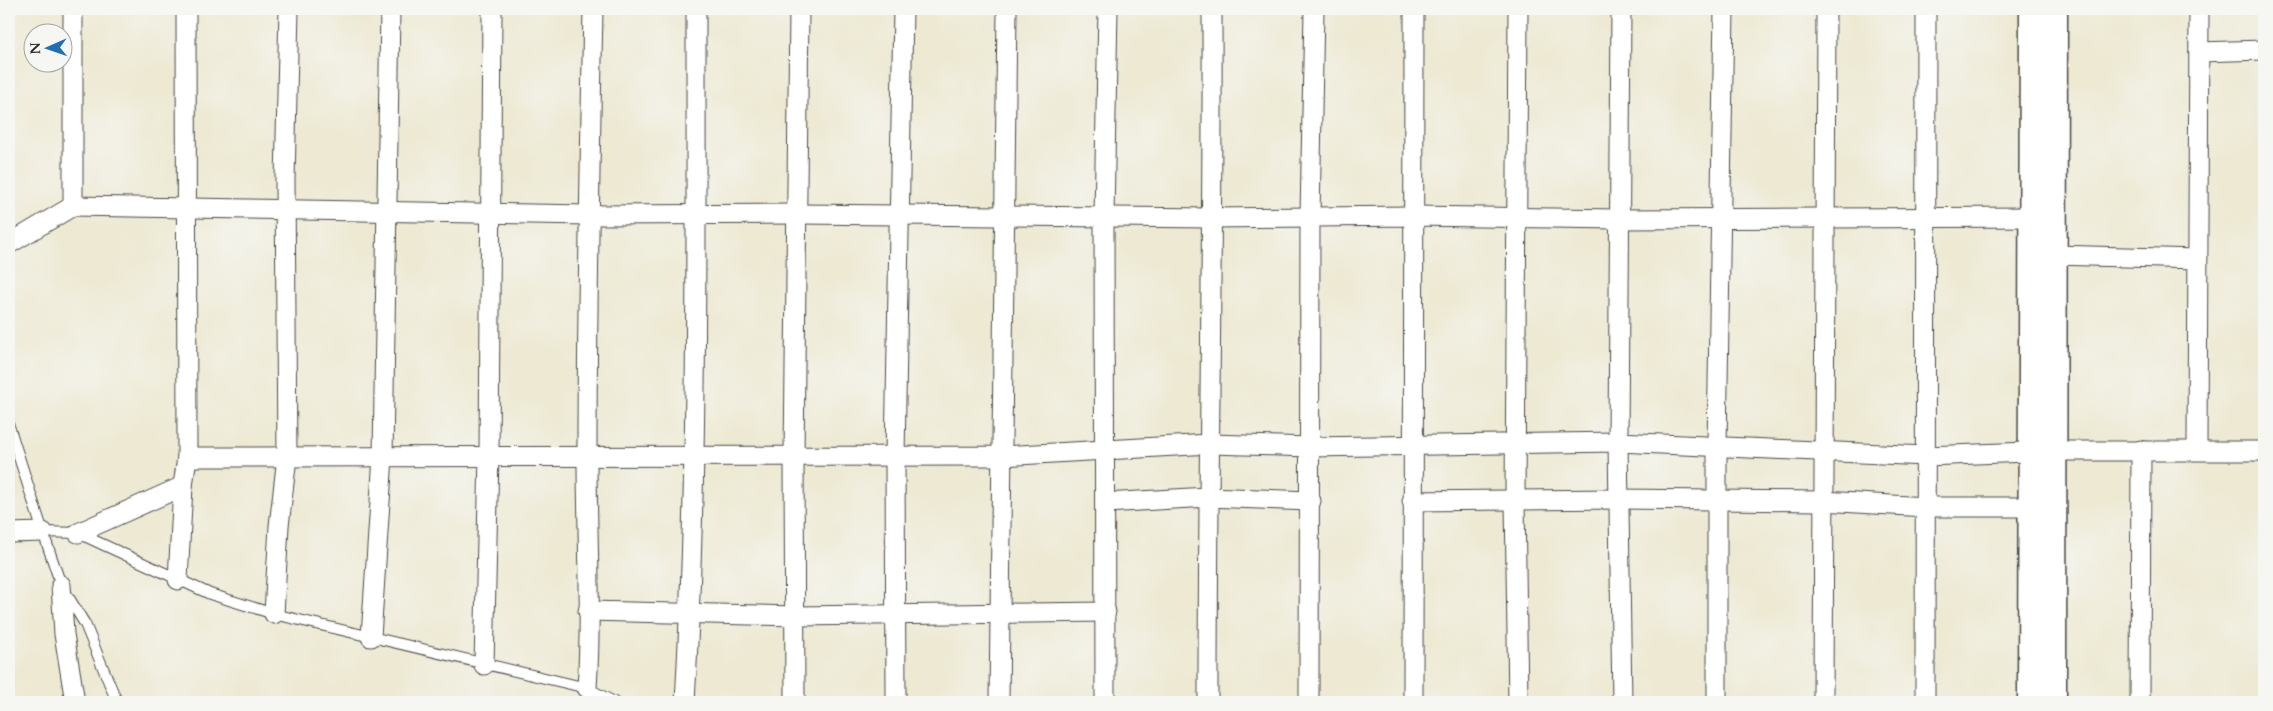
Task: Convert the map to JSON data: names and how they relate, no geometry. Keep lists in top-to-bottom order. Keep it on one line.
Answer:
{"north":"left"}
